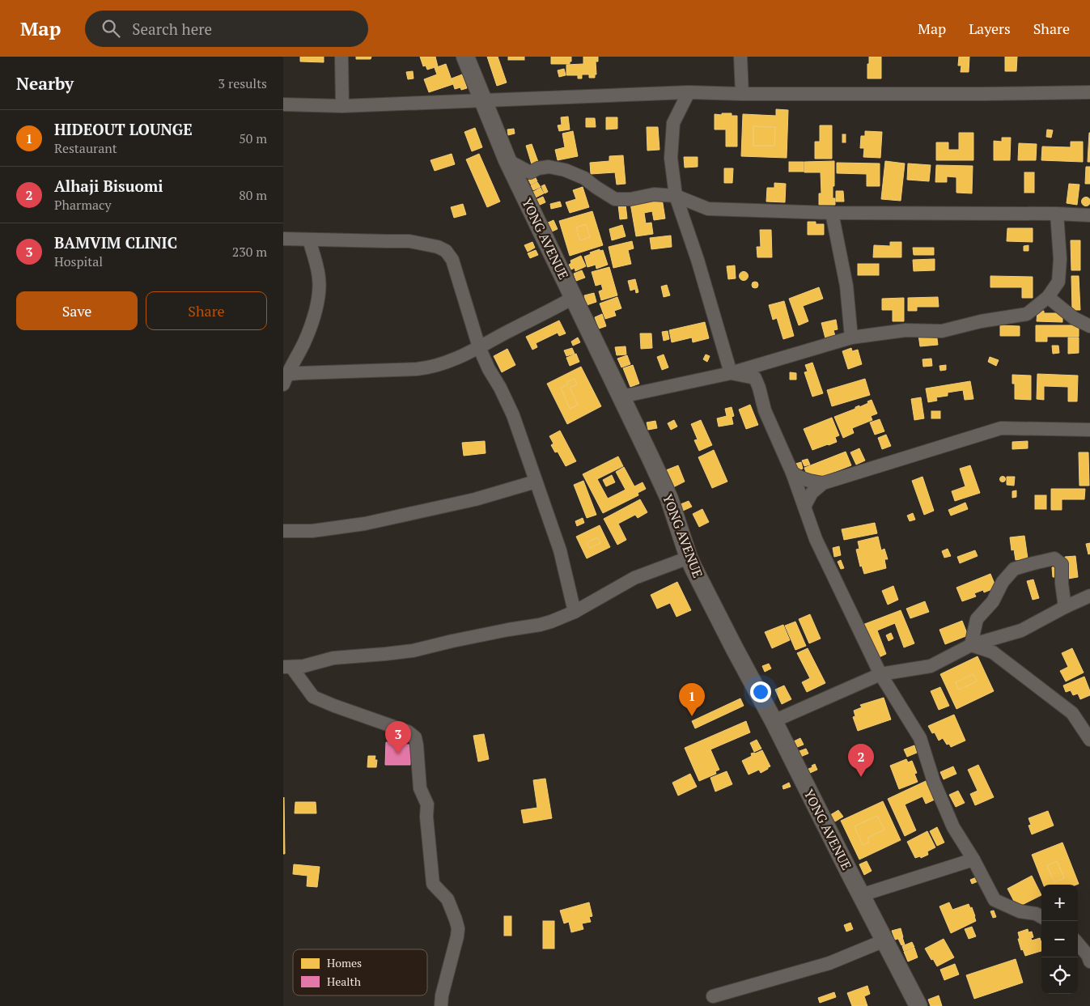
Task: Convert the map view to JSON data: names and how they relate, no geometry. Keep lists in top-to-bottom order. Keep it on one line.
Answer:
{"streets":{"street":["YONG AVENUE"]},"legend":["Homes","Health"],"page":{"header":"Map","search":"Search here","nav":["Map","Layers","Share"],"heading":["Nearby","3 results"],"list":[{"mark":"1","name":"HIDEOUT LOUNGE","note":"Restaurant","value":"50 m"},{"mark":"2","name":"Alhaji Bisuomi","note":"Pharmacy","value":"80 m"},{"mark":"3","name":"BAMVIM CLINIC","note":"Hospital","value":"230 m"}],"buttons":["Save","Share"],"pins":["1","3","2"],"map_buttons":["+","−"]}}
